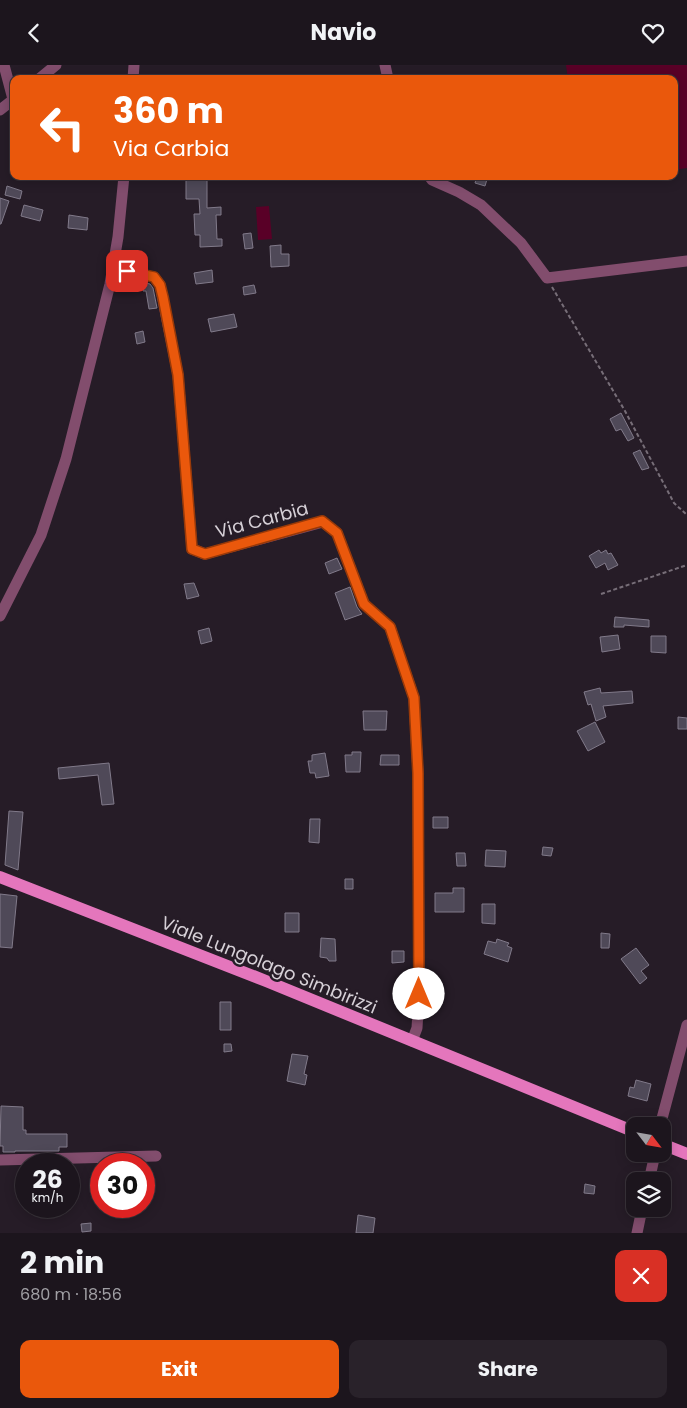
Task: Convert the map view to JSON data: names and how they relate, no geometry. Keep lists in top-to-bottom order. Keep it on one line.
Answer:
{"streets":{"main road":["Viale Lungolago Simbirizzi"],"street":["Via Carbia"]},"crossings":[["Via Carbia","Viale Lungolago Simbirizzi"]],"north":"bottom right","page":{"header":"Navio","turn":["360 m","Via Carbia"],"speed":"26 km/h","limit":"30","heading":["2 min","680 m · 18:56"],"buttons":["Exit","Share"]}}
